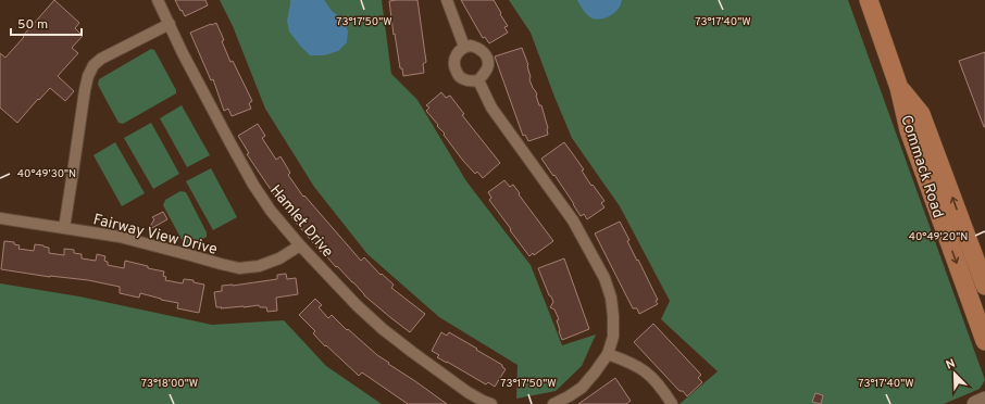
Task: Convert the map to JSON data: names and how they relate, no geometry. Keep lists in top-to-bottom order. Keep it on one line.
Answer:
{"streets":{"main road":["Commack Road"],"street":["Hamlet Drive","Fairway View Drive"]},"crossings":[["Hamlet Drive","Fairway View Drive"]],"scale_bar":"50 m","north":"top left","coordinates":["73°17'50\"W","73°17'40\"W","40°49'30\"N","40°49'20\"N","73°18'00\"W"]}
